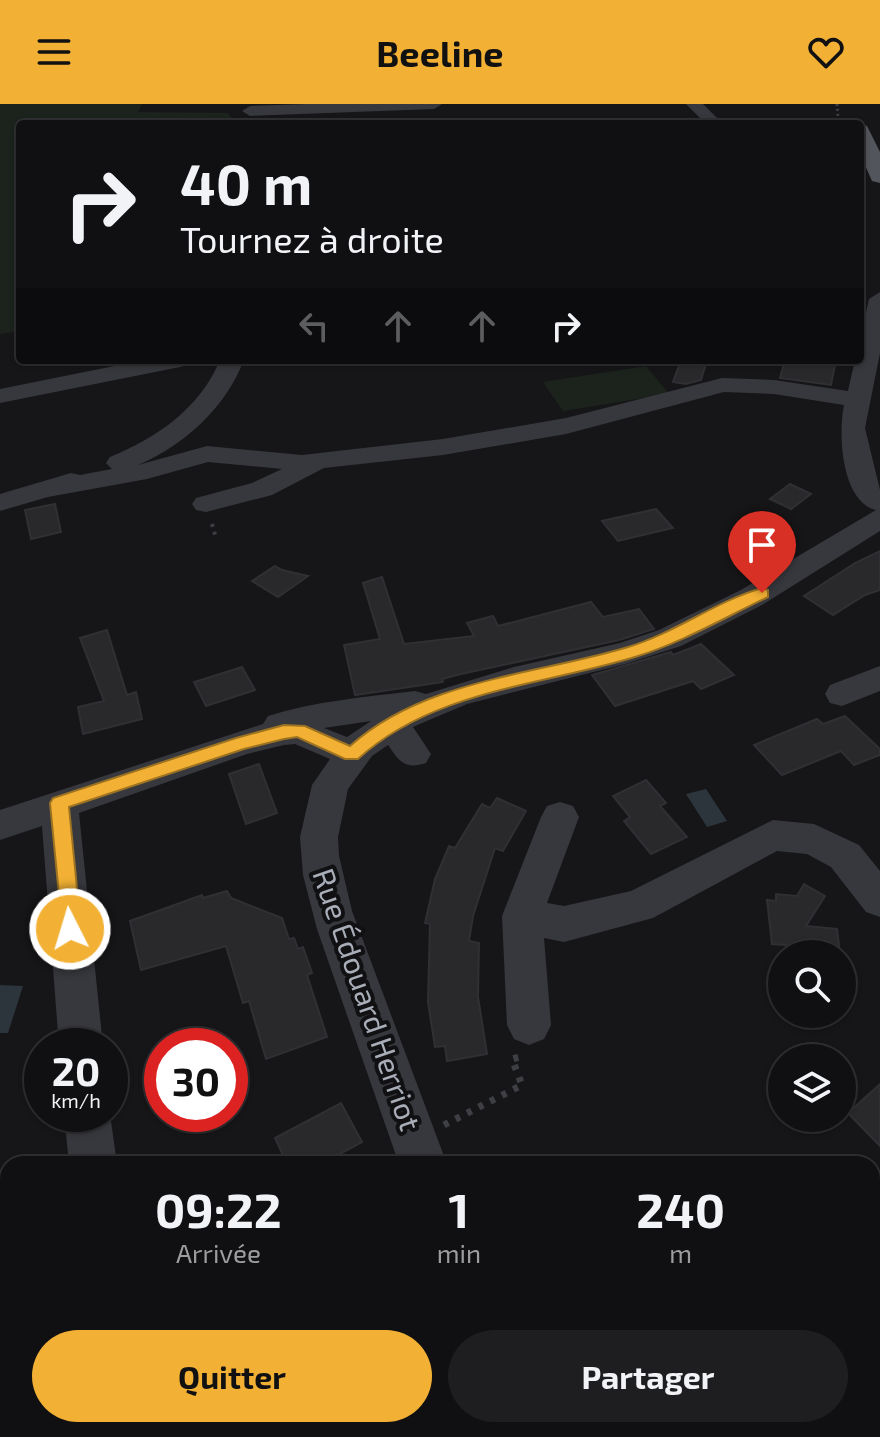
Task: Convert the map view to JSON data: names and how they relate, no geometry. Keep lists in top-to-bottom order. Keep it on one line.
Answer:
{"streets":{"street":["Rue Édouard Herriot"]},"page":{"header":"Beeline","turn":["40 m","Tournez à droite"],"speed":"20 km/h","limit":"30","eta":["09:22","Arrivée","1","min","240","m"],"buttons":["Quitter","Partager"]}}
